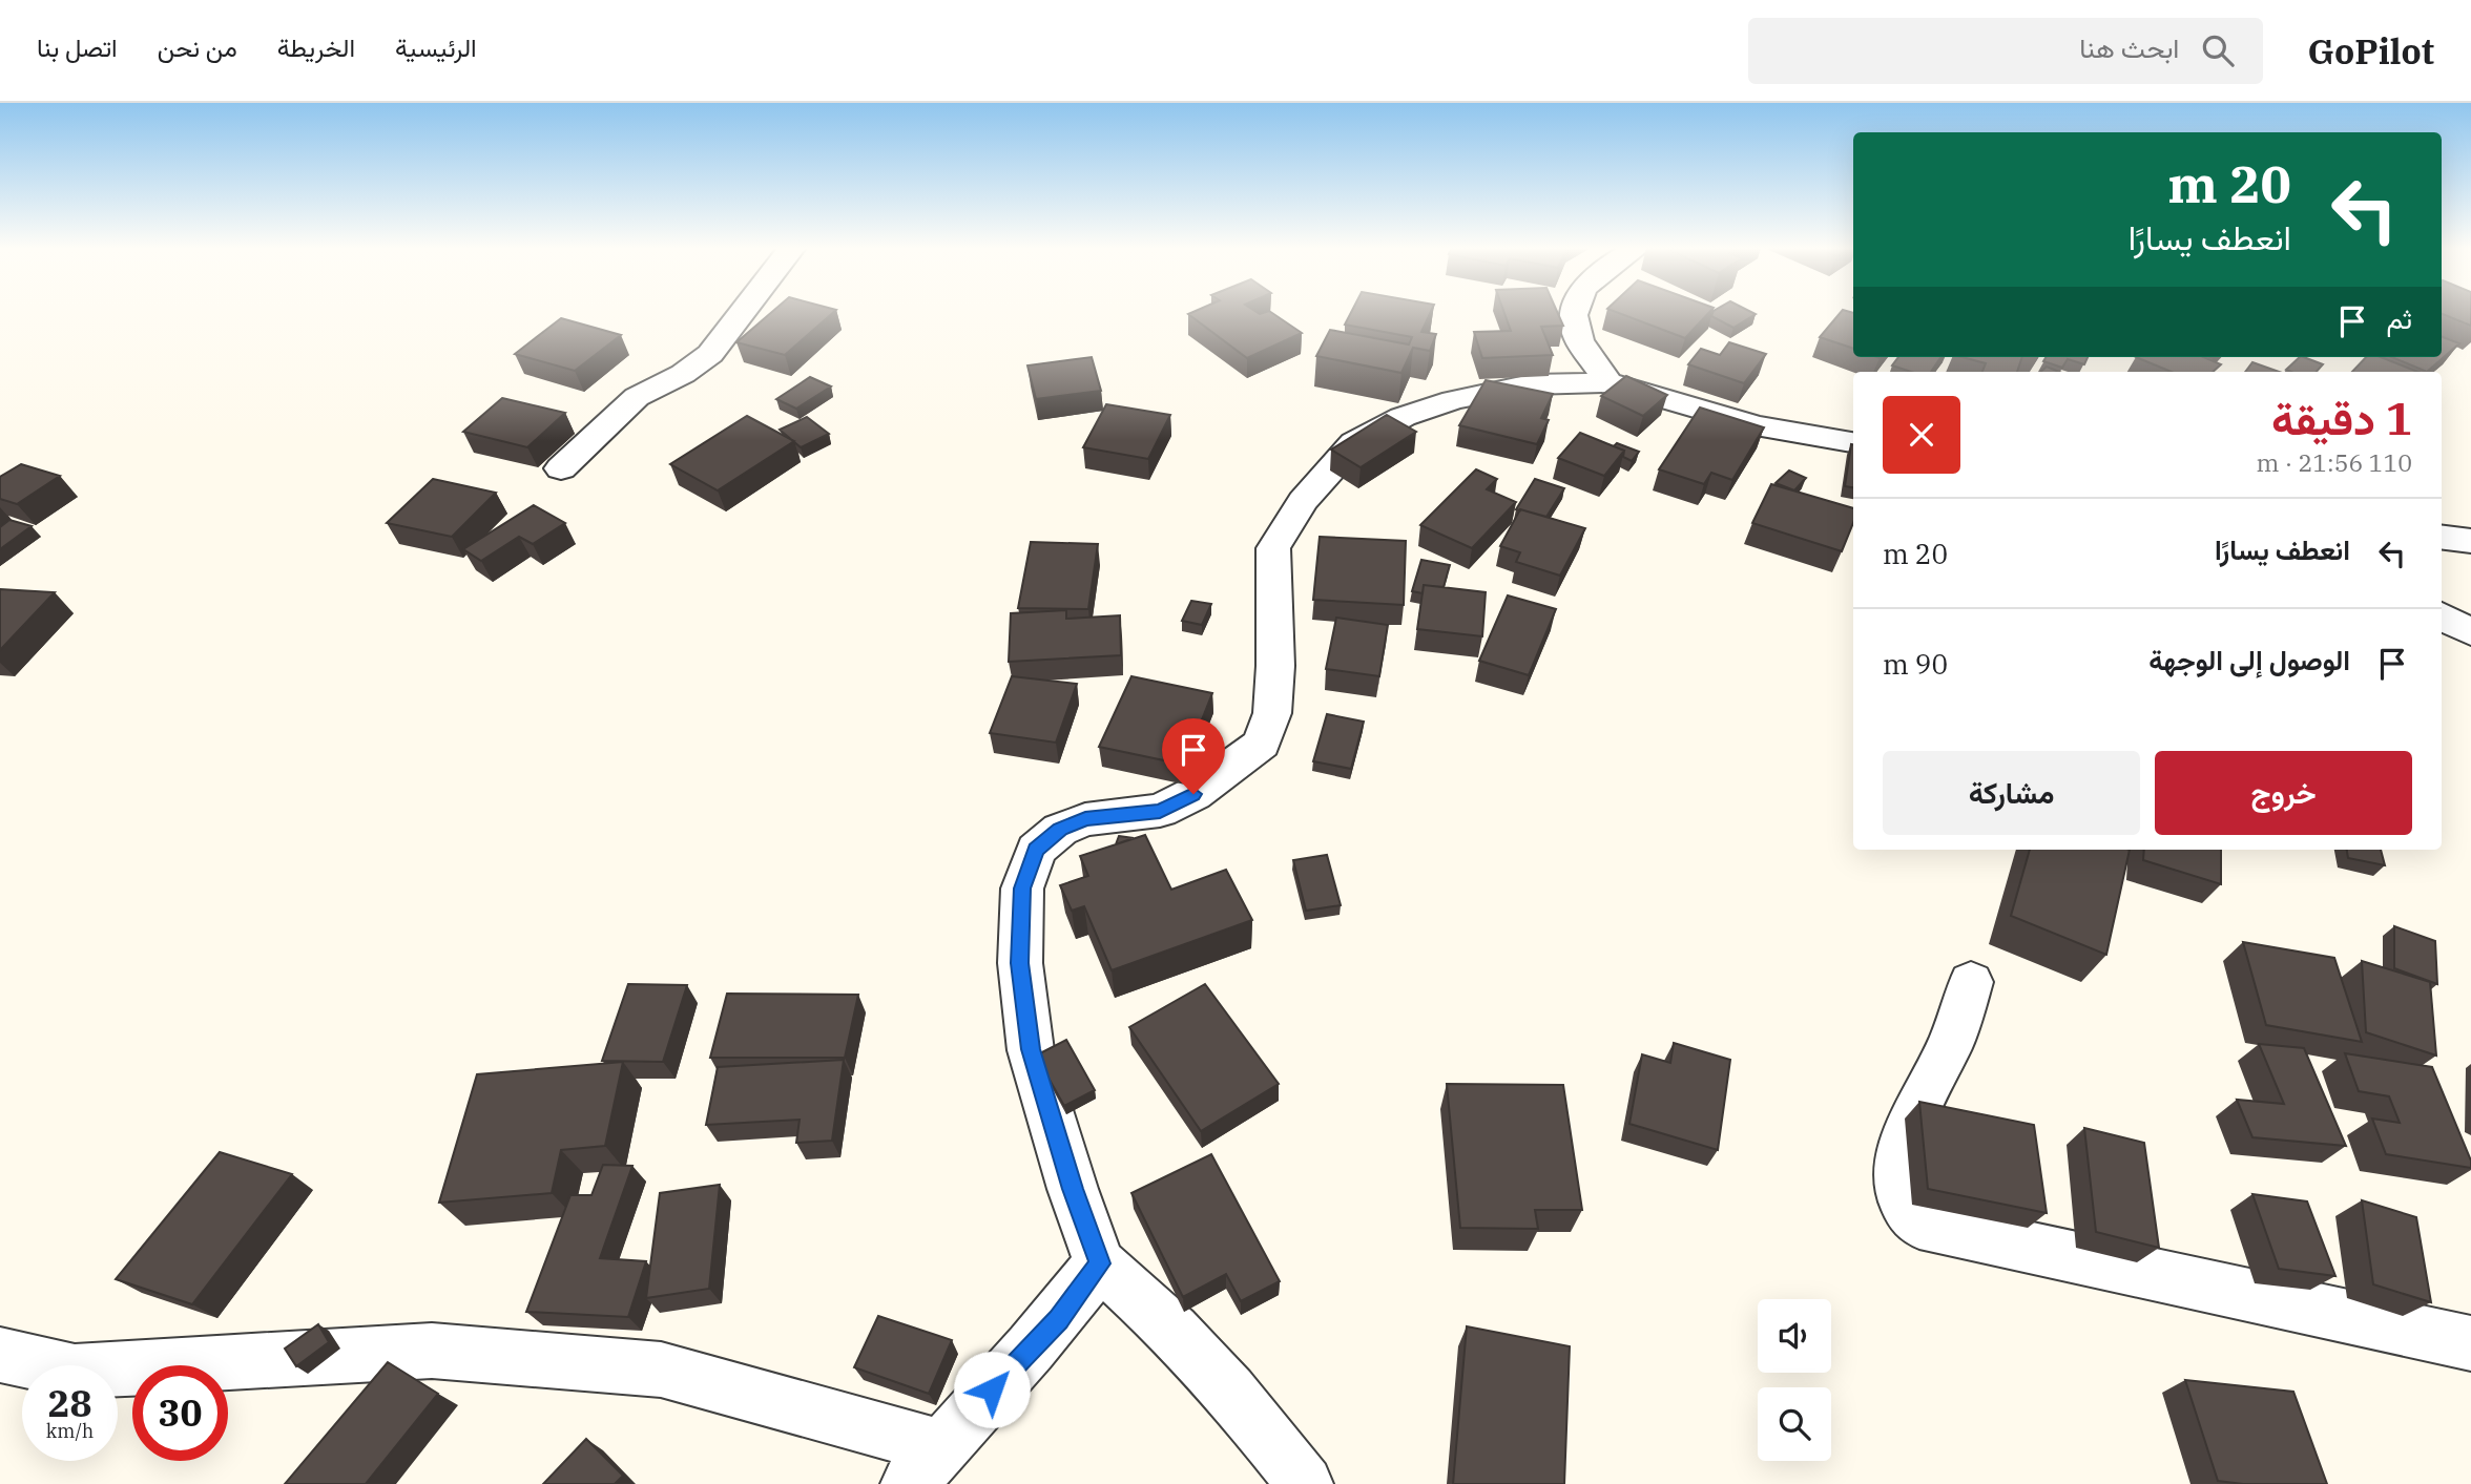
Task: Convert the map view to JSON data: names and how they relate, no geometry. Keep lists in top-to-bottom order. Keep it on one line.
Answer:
{"page":{"header":"GoPilot","search":"ابحث هنا","nav":["الرئيسية","الخريطة","من نحن","اتصل بنا"],"turn":["20 m","انعطف يسارًا"],"then":"ثم","heading":["1 دقيقة","110 m · 21:56"],"list":[{"name":"انعطف يسارًا","value":"20 m"},{"name":"الوصول إلى الوجهة","value":"90 m"}],"buttons":["خروج","مشاركة"],"speed":"28 km/h","limit":"30"}}
